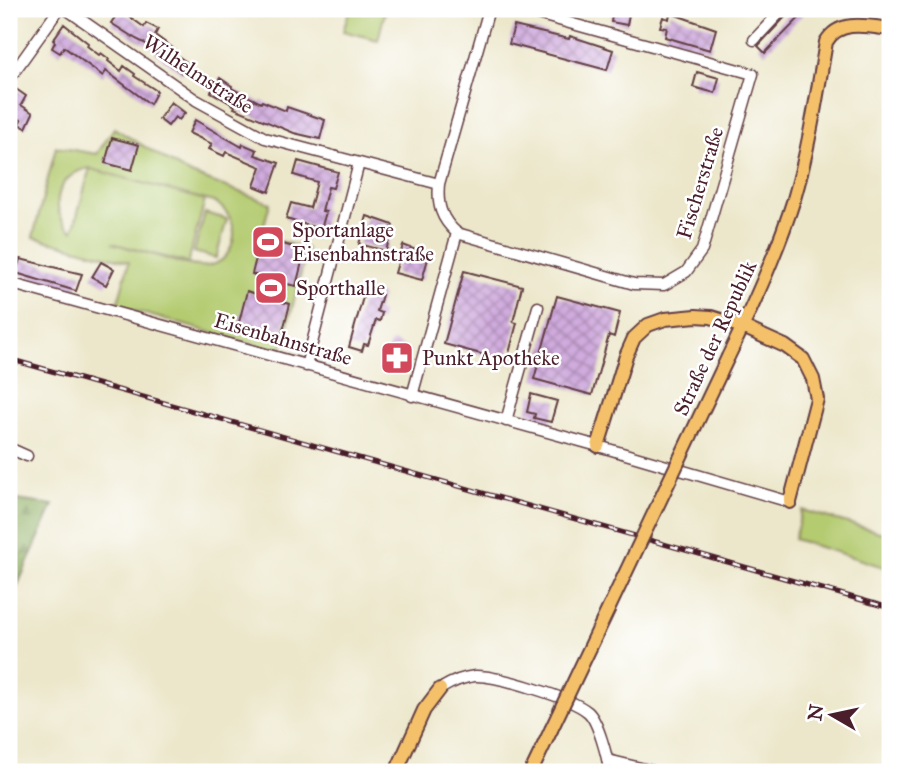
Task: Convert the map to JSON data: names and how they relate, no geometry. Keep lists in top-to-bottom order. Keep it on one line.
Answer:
{"streets":{"main road":["Straße der Republik"],"street":["Wilhelmstraße","Fischerstraße","Eisenbahnstraße"]},"places":{"sports":["Sportanlage Eisenbahnstraße","Sporthalle"],"pharmacy":["Punkt Apotheke"]},"north":"left"}
